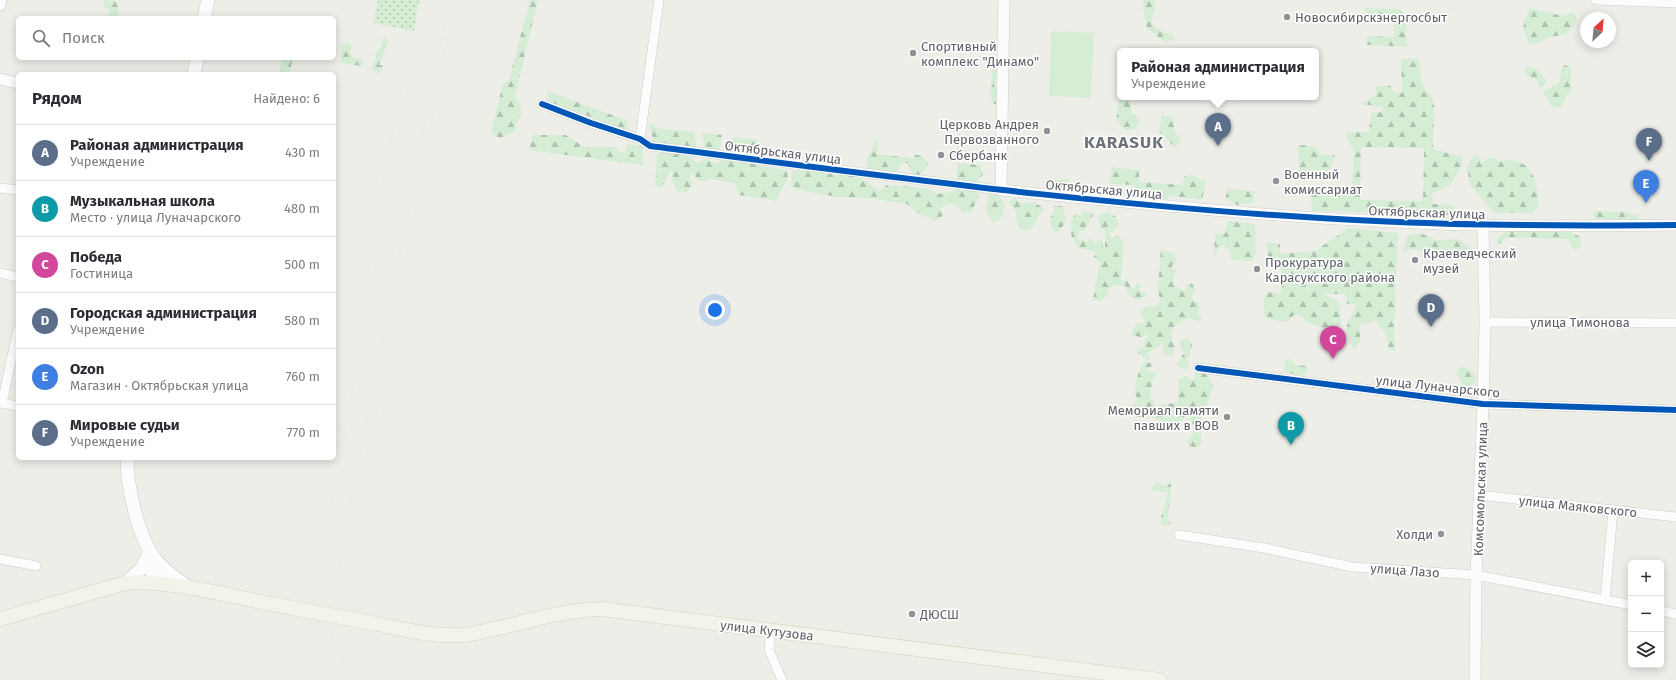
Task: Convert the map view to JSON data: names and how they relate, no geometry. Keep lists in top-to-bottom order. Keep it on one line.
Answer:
{"streets":{"main road":["улица Кутузова"],"street":["Октябрьская улица","улица Тимонова","улица Луначарского","Комсомольская улица","улица Маяковского","улица Лазо"]},"crossings":[["Октябрьская улица","Комсомольская улица"],["улица Тимонова","Комсомольская улица"],["улица Луначарского","Комсомольская улица"],["Комсомольская улица","улица Маяковского"],["Комсомольская улица","улица Лазо"]],"districts":["KARASUK"],"places":["Новосибирскэнергосбыт","Спортивный комплекс \"Динамо\"","Церковь Андрея Первозванного","Сбербанк","Военный комиссариат","Краеведческий музей","Прокуратура Карасукского района","Мемориал памяти павших в ВОВ","Холди","ДЮСШ"],"north":"top right","page":{"search":"Поиск","popup":["Районая администрация","Учреждение"],"heading":["Рядом","Найдено: 6"],"pins":["A","F","E","D","C","B"],"list":[{"mark":"A","name":"Районая администрация","note":"Учреждение","value":"430 m"},{"mark":"B","name":"Музыкальная школа","note":"Место · улица Луначарского","value":"480 m"},{"mark":"C","name":"Победа","note":"Гостиница","value":"500 m"},{"mark":"D","name":"Городская администрация","note":"Учреждение","value":"580 m"},{"mark":"E","name":"Ozon","note":"Магазин · Октябрьская улица","value":"760 m"},{"mark":"F","name":"Мировые судьи","note":"Учреждение","value":"770 m"}],"map_buttons":["+","−"]}}
